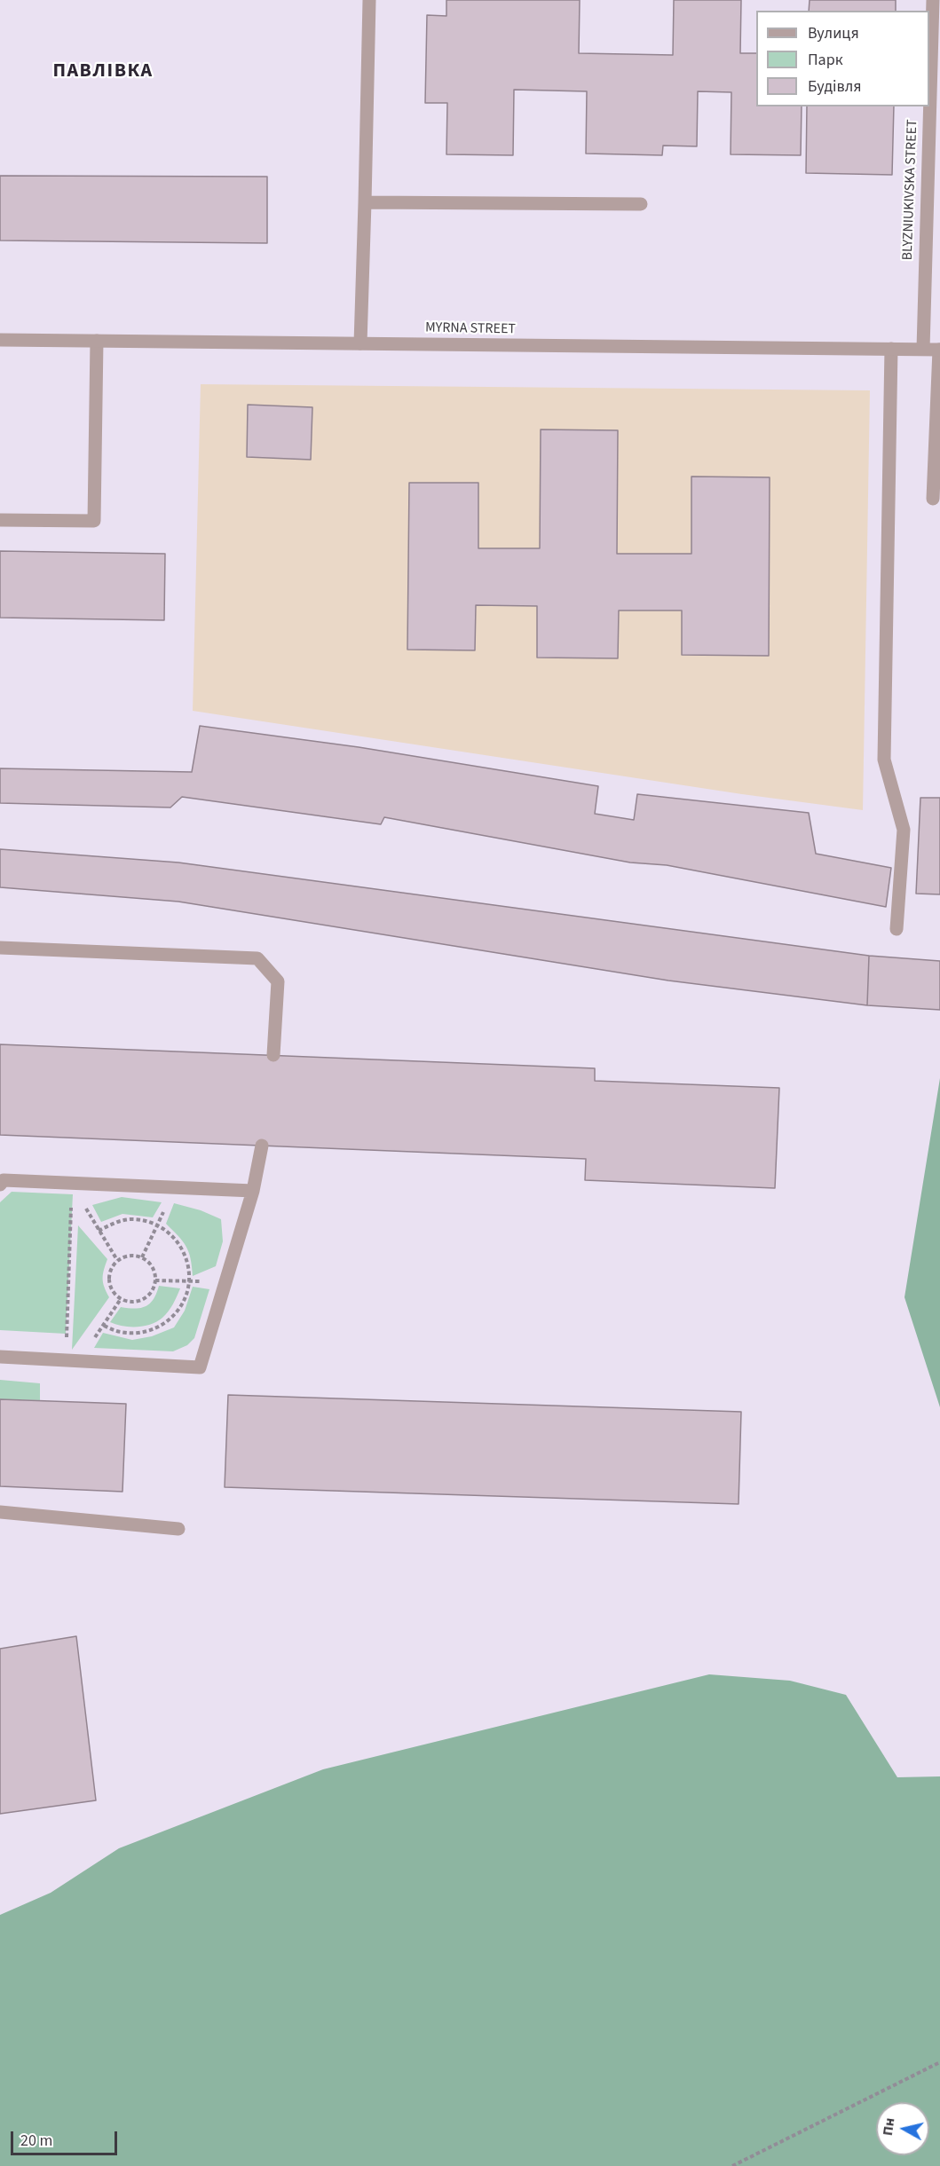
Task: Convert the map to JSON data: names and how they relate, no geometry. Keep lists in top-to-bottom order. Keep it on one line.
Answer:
{"streets":{"street":["BLYZNIUKIVSKA STREET","MYRNA STREET"]},"crossings":[["BLYZNIUKIVSKA STREET","MYRNA STREET"]],"districts":["ПАВЛІВКА"],"legend":["Вулиця","Парк","Будівля"],"scale_bar":"20 m","north":"left"}
